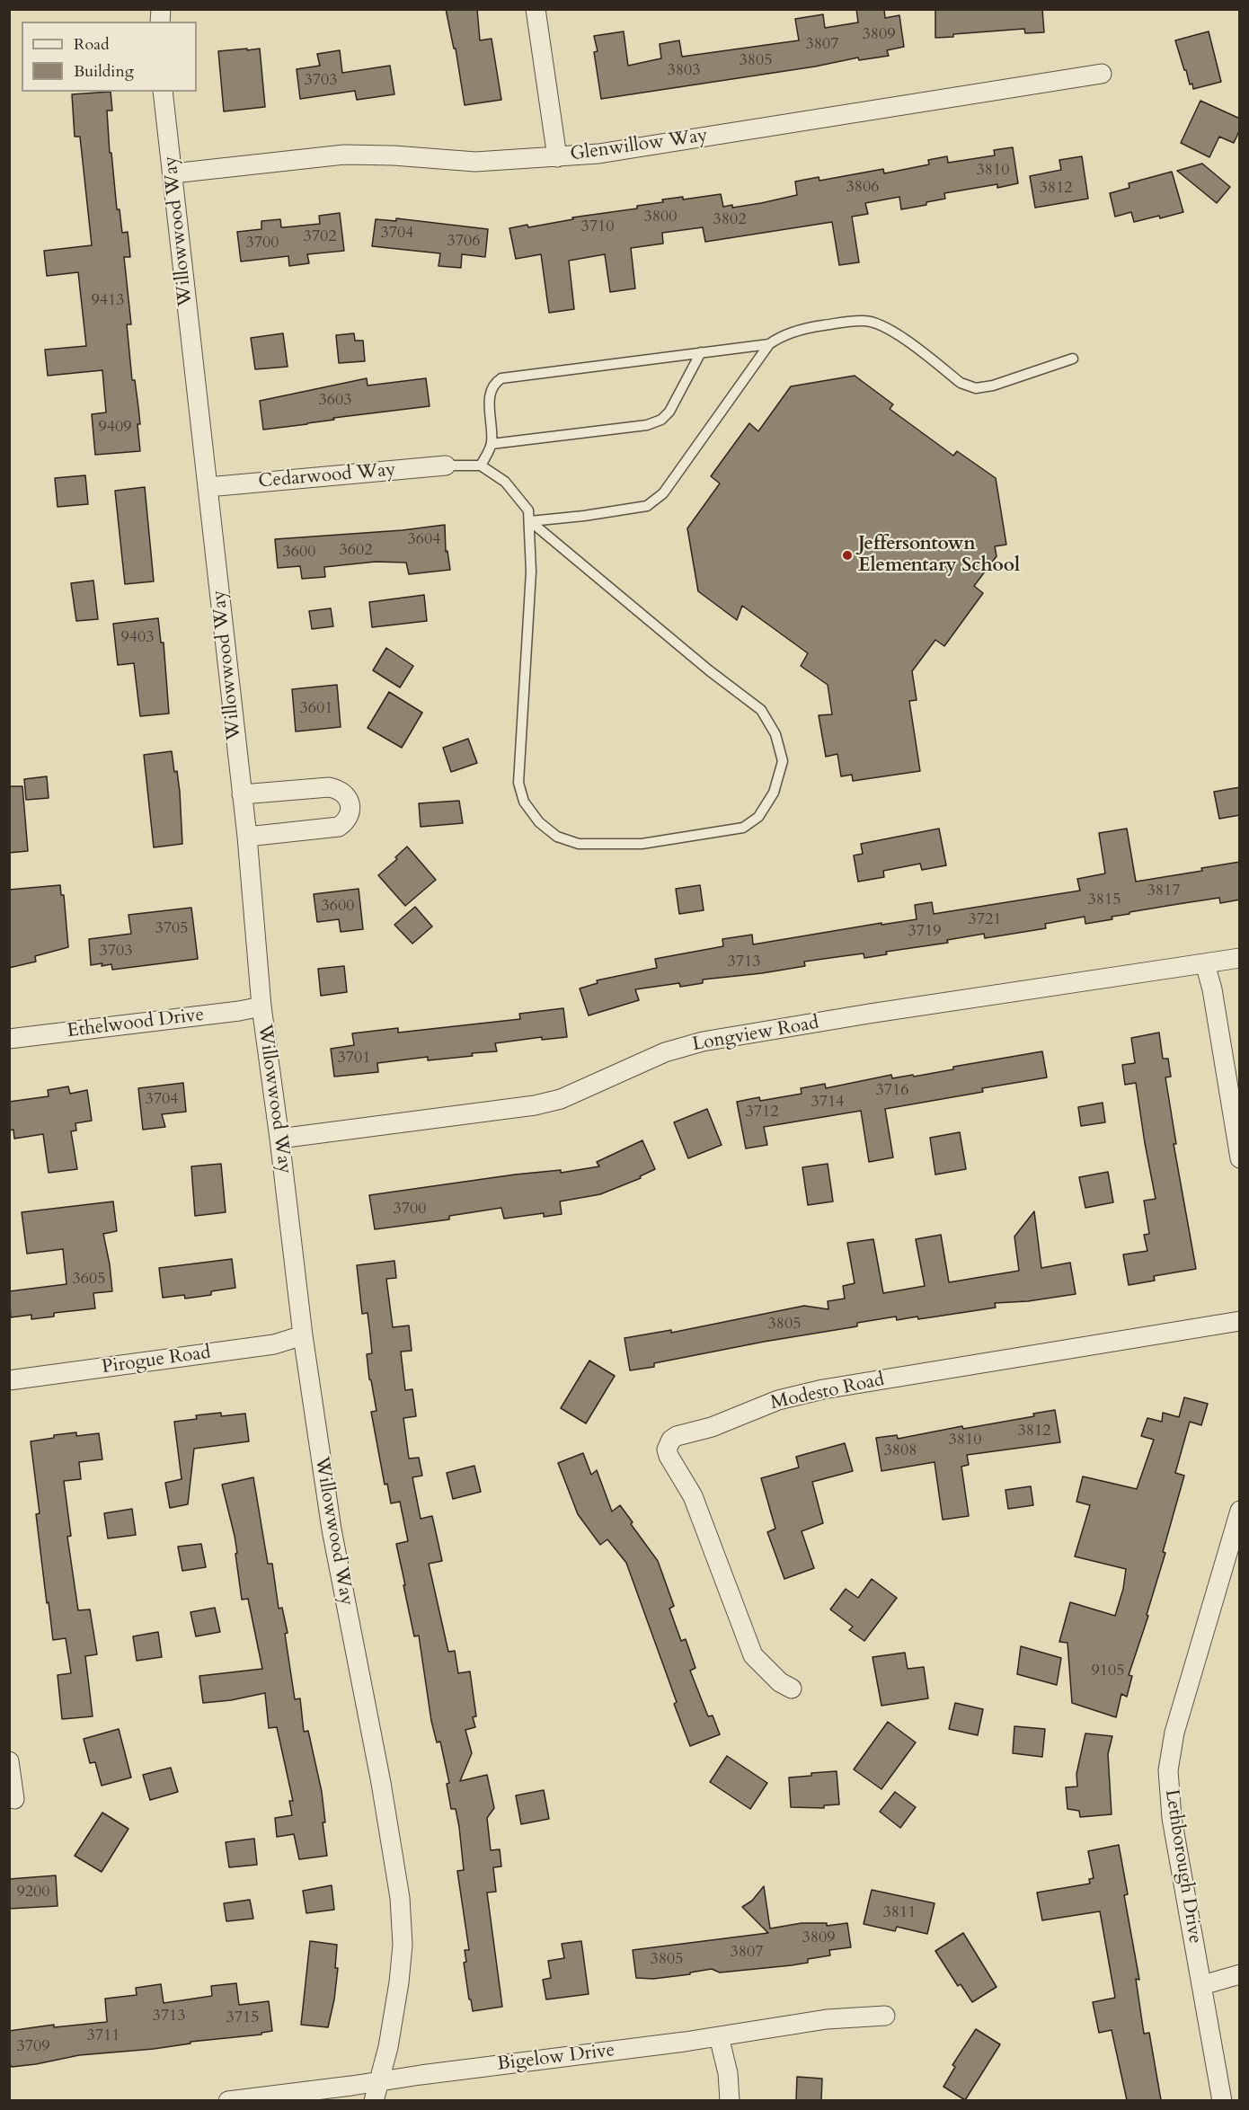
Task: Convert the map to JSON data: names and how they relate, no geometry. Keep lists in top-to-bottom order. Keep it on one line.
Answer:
{"streets":{"street":["Glenwillow Way","Willowwood Way","Cedarwood Way","Ethelwood Drive","Longview Road","Pirogue Road","Modesto Road","Lethborough Drive","Bigelow Drive"]},"crossings":[["Glenwillow Way","Willowwood Way"],["Willowwood Way","Cedarwood Way"],["Willowwood Way","Ethelwood Drive"],["Willowwood Way","Longview Road"],["Willowwood Way","Pirogue Road"],["Willowwood Way","Bigelow Drive"]],"places":["Jeffersontown Elementary School"],"house_numbers":["3809","3807","3805","3803","3703","3810","3806","3812","3800","3802","3710","3704","3702","3706","3700","9413","3603","9409","3604","3602","3600","9403","3601","3817","3815","3600","3721","3705","3719","3703","3713","3701","3716","3704","3714","3712","3700","3605","3805","3812","3810","3808","9105","9200","3811","3809","3807","3805","3713","3715","3711","3709"],"legend":["Road","Building"]}
